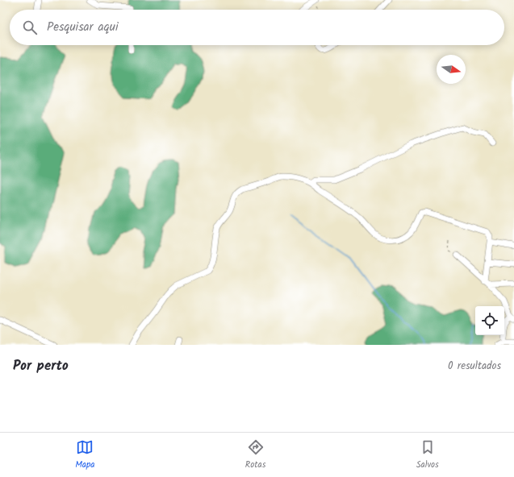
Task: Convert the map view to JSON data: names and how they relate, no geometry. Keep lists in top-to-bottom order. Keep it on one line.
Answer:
{"north":"right","page":{"search":"Pesquisar aqui","heading":["Por perto","0 resultados"],"nav":["Mapa","Rotas","Salvos"]}}
